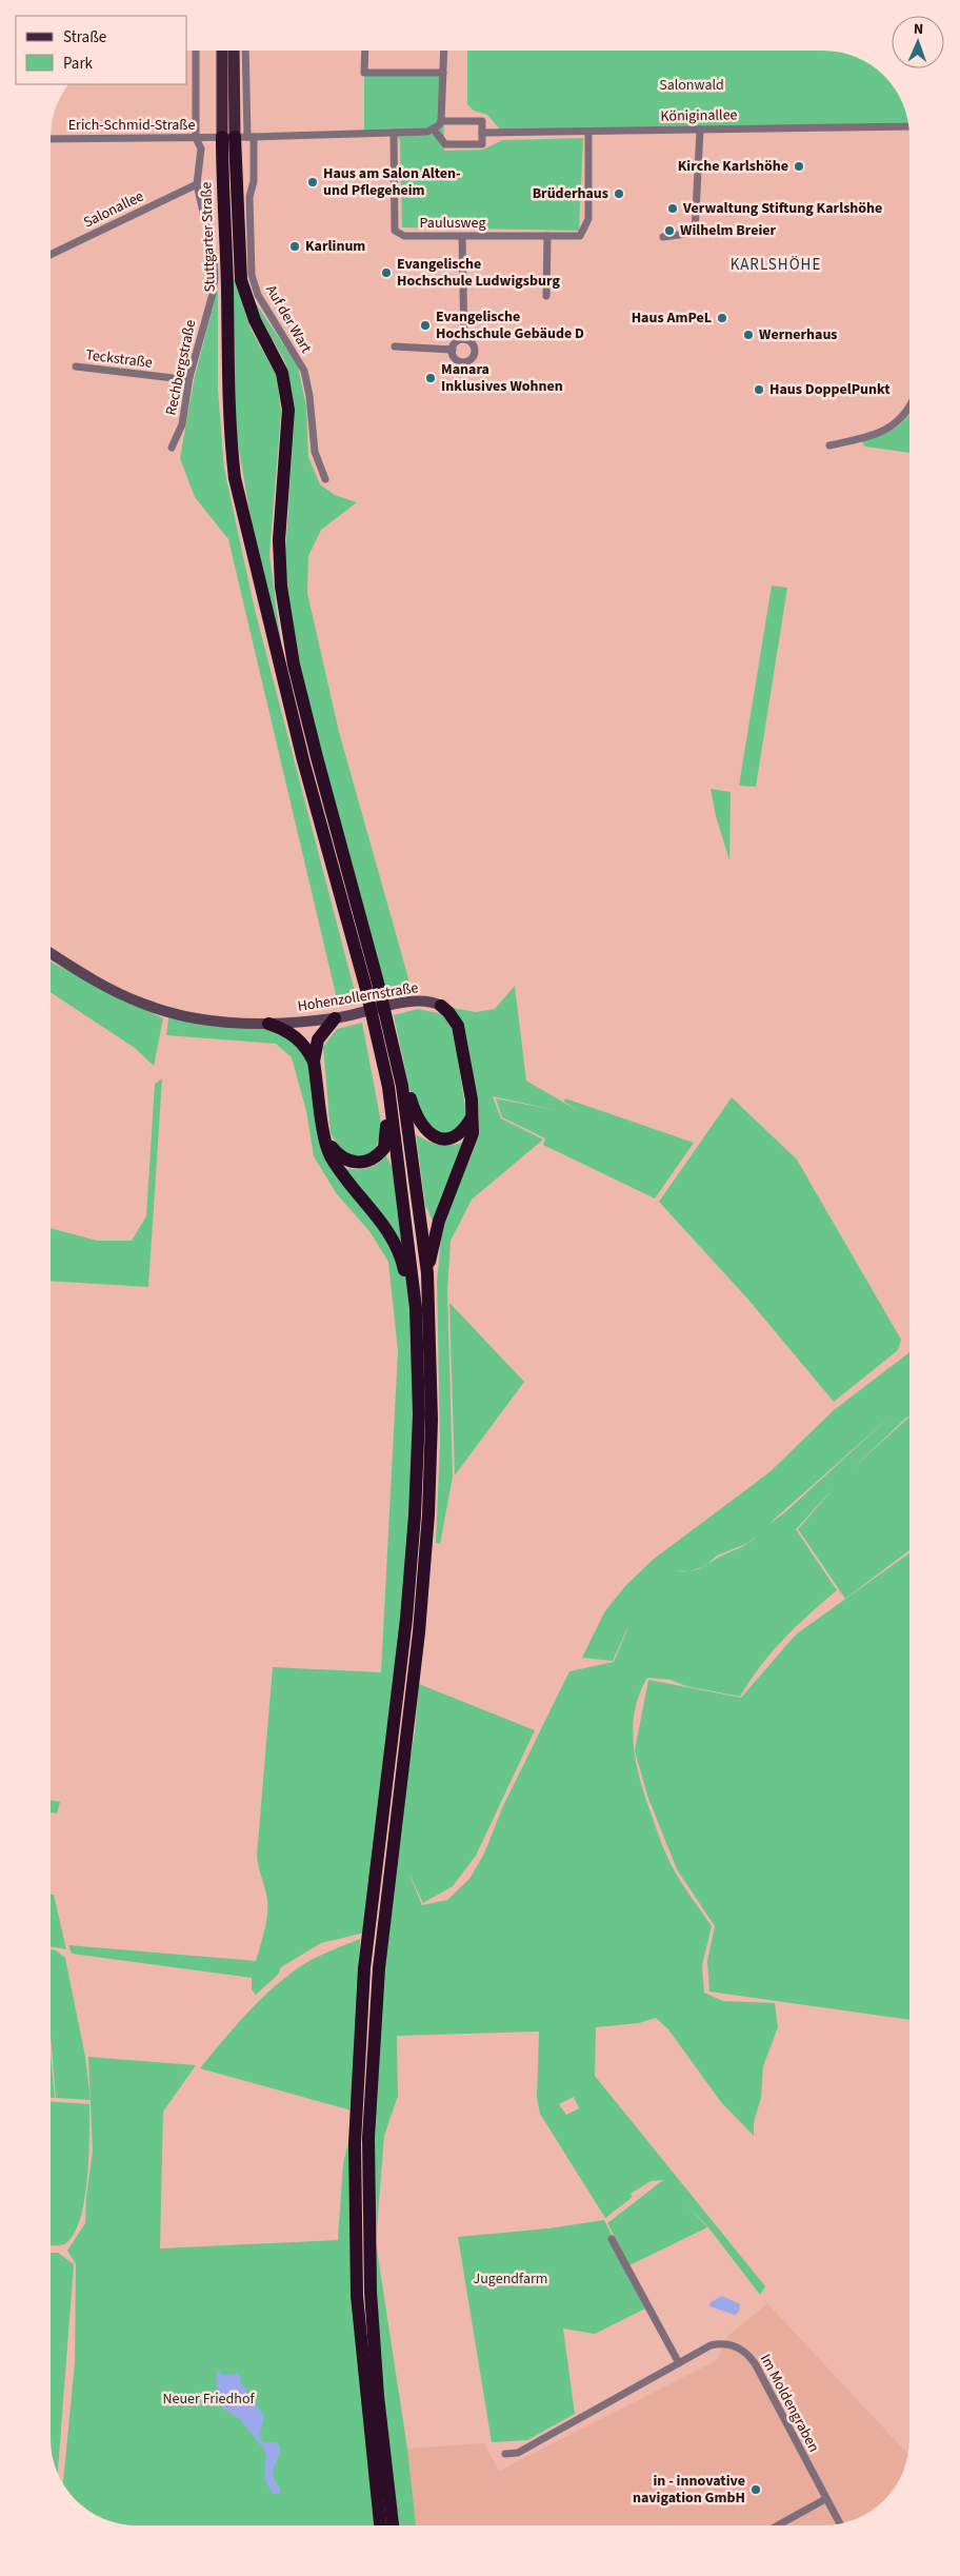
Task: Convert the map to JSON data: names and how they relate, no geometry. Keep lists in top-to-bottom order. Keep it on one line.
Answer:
{"streets":{"highway":["Stuttgarter Straße"],"main road":["Hohenzollernstraße"],"street":["Königinallee","Erich-Schmid-Straße","Salonallee","Paulusweg","Auf der Wart","Teckstraße","Rechbergstraße","Im Moldengraben"]},"crossings":[["Königinallee","Paulusweg"],["Erich-Schmid-Straße","Stuttgarter Straße"],["Erich-Schmid-Straße","Auf der Wart"],["Erich-Schmid-Straße","Rechbergstraße"],["Salonallee","Rechbergstraße"],["Stuttgarter Straße","Auf der Wart"],["Teckstraße","Rechbergstraße"]],"districts":["KARLSHÖHE"],"parks":["Salonwald","Jugendfarm","Neuer Friedhof"],"places":["Kirche Karlshöhe","Haus am Salon Alten- und Pflegeheim","Brüderhaus","Verwaltung Stiftung Karlshöhe","Wilhelm Breier","Karlinum","Evangelische Hochschule Ludwigsburg","Haus AmPeL","Evangelische Hochschule Gebäude D","Wernerhaus","Manara Inklusives Wohnen","Haus DoppelPunkt","in - innovative navigation GmbH"],"legend":["Straße","Park"],"north":"top"}
